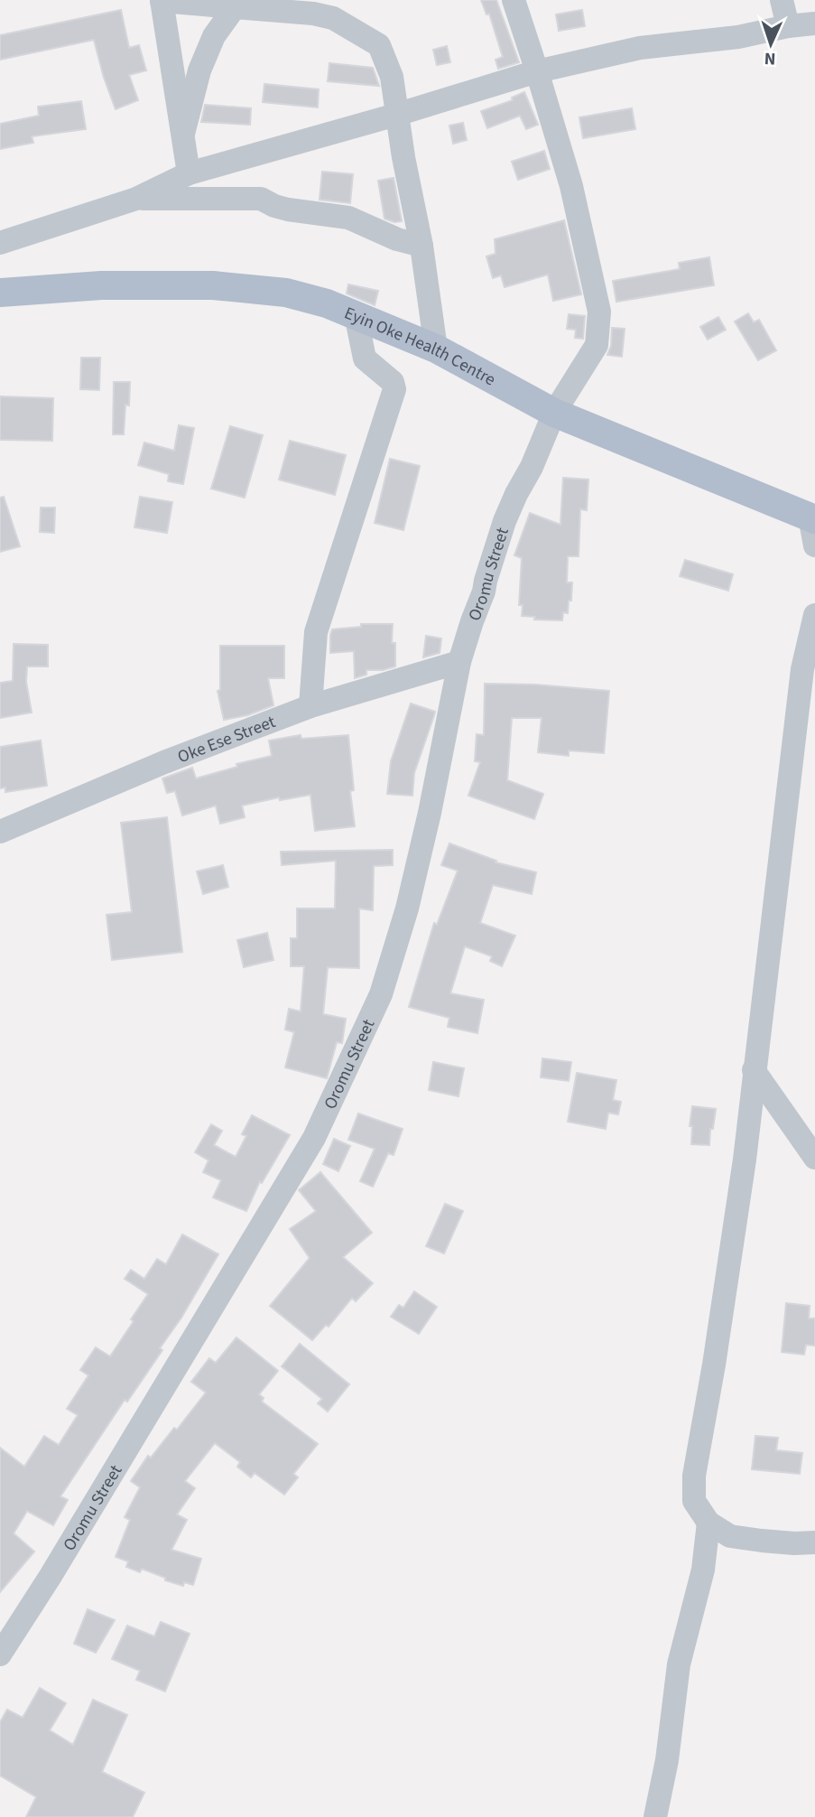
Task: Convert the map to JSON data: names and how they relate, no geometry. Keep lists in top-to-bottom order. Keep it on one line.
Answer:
{"streets":{"main road":["Eyin Oke Health Centre"],"street":["Oromu Street","Oke Ese Street"]},"crossings":[["Eyin Oke Health Centre","Oromu Street"],["Oromu Street","Oke Ese Street"]],"north":"bottom"}
